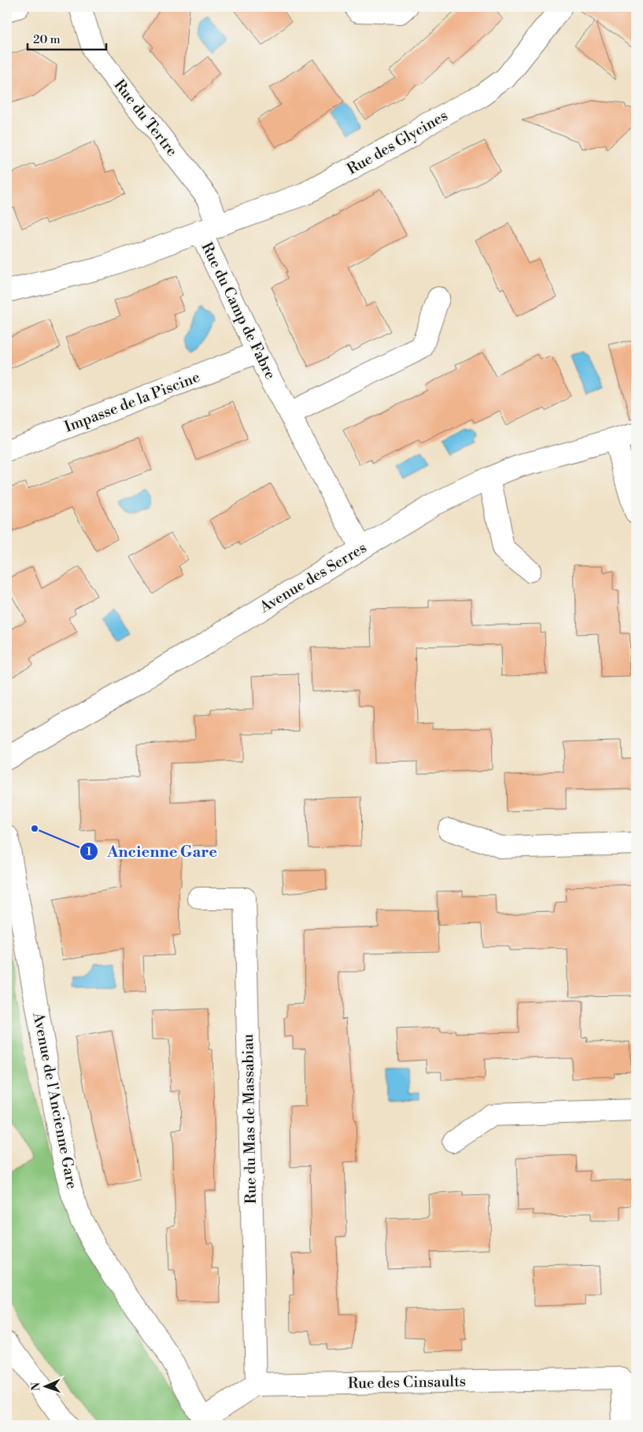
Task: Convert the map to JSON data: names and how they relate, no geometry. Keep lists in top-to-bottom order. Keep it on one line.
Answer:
{"streets":{"street":["Rue du Tertre","Rue des Glycines","Rue du Camp de Fabre","Impasse de la Piscine","Avenue des Serres","Avenue de l'Ancienne Gare","Rue du Mas de Massabiau","Rue des Cinsaults"]},"crossings":[["Rue du Tertre","Rue des Glycines"],["Rue du Tertre","Rue du Camp de Fabre"],["Rue des Glycines","Rue du Camp de Fabre"],["Rue du Camp de Fabre","Impasse de la Piscine"],["Rue du Camp de Fabre","Avenue des Serres"],["Rue du Mas de Massabiau","Rue des Cinsaults"]],"places":["Ancienne Gare"],"scale_bar":"20 m","north":"left"}
